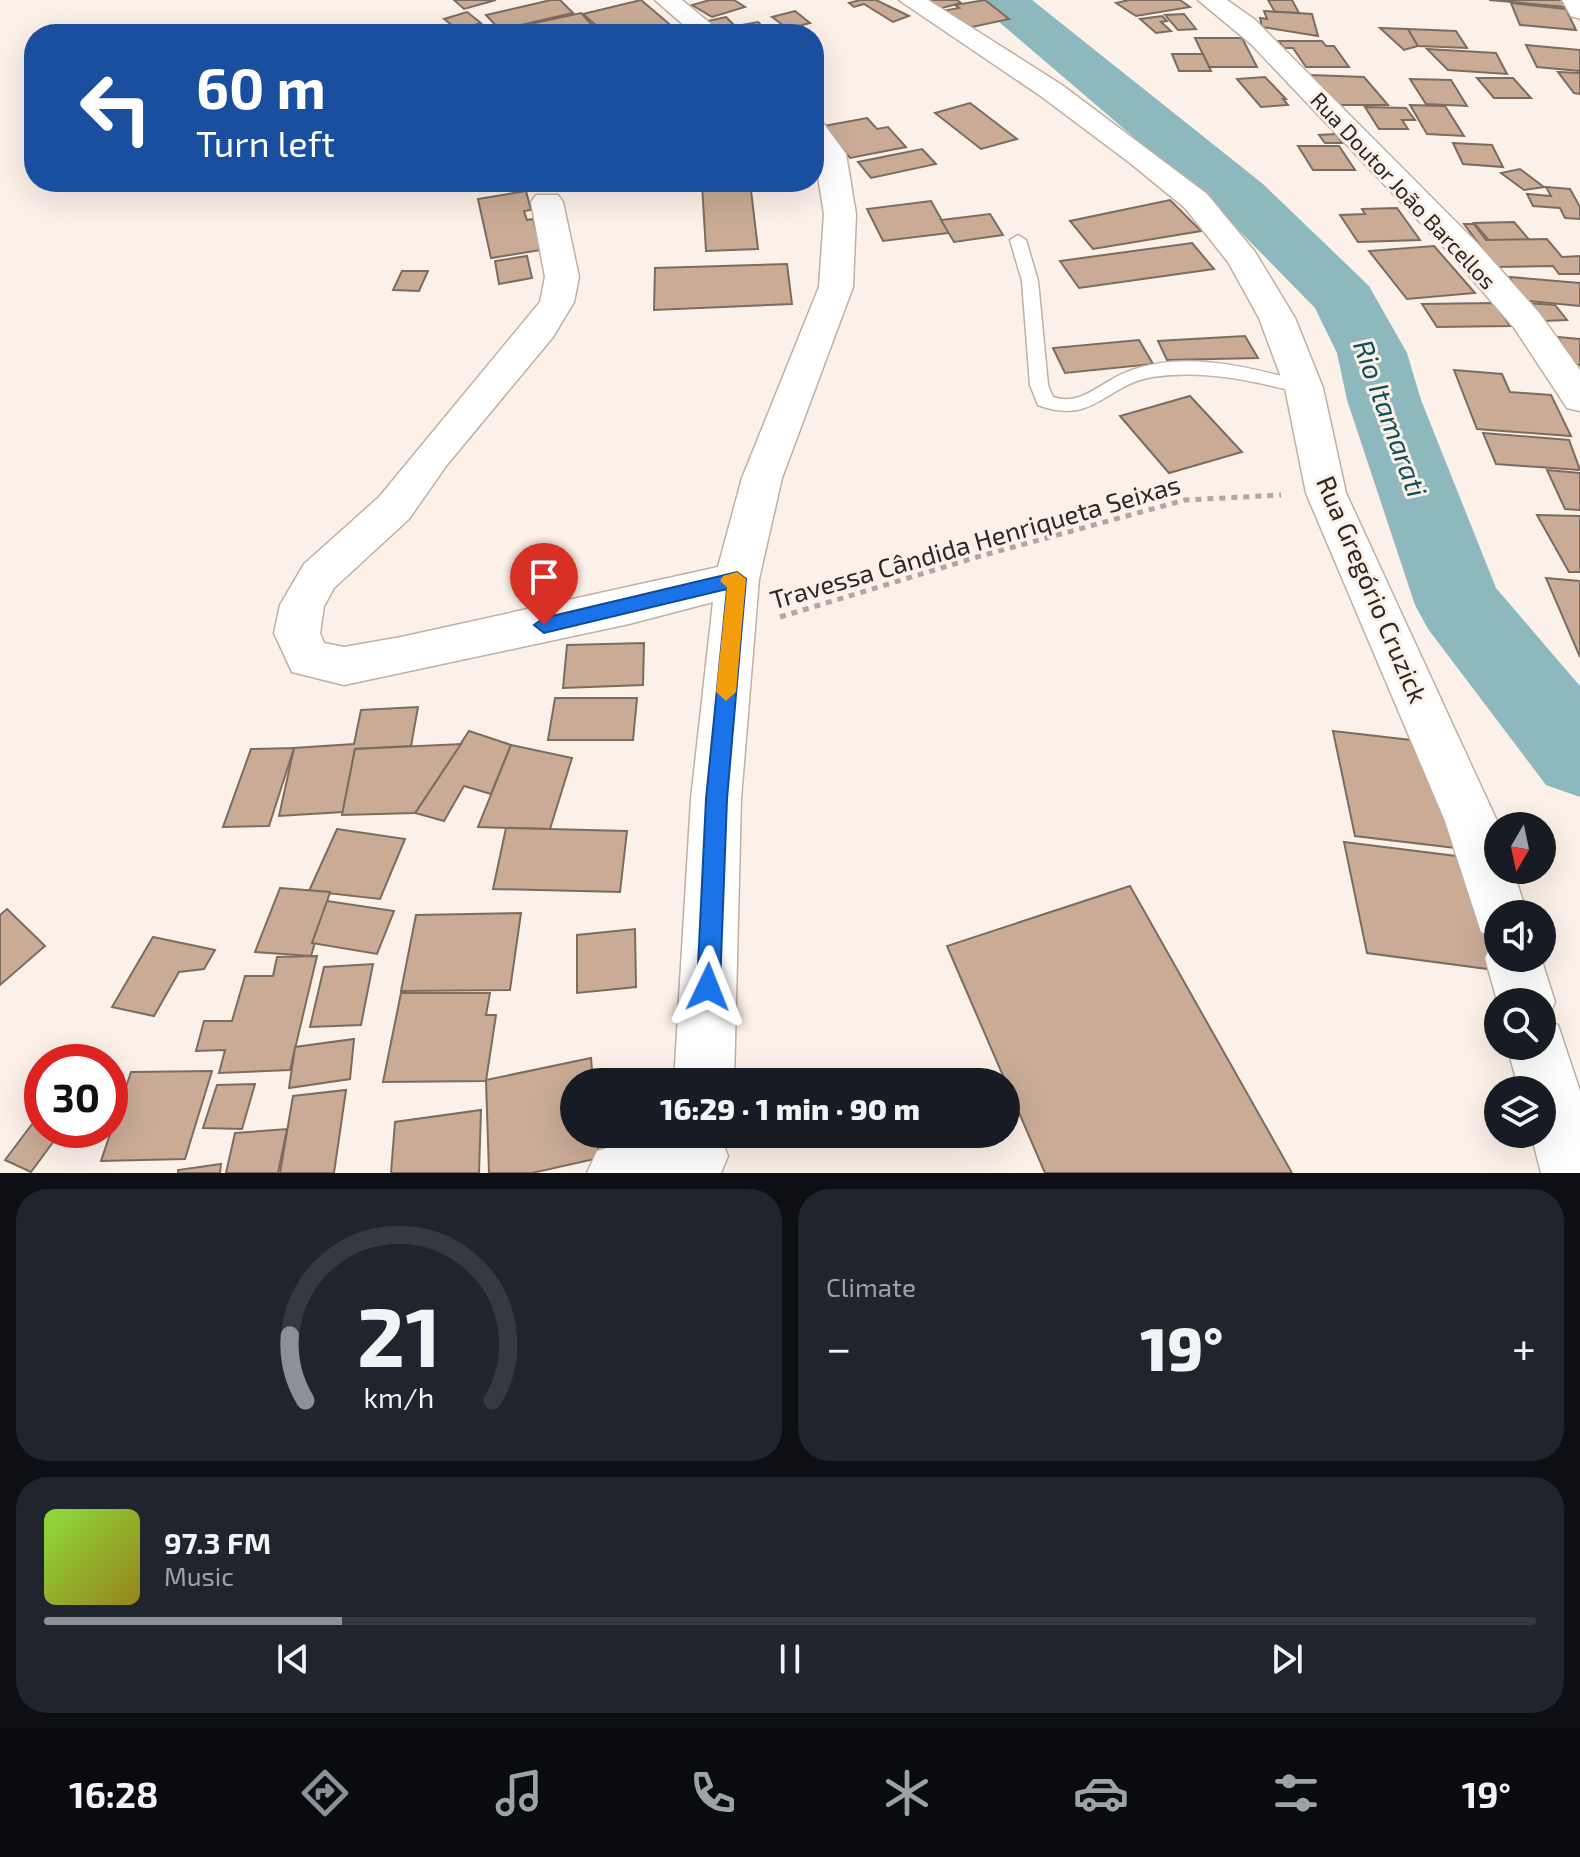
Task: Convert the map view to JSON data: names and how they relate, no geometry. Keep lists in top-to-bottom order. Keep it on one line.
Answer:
{"streets":{"street":["Rua Doutor João Barcellos","Rua Gregório Cruzick"],"path":["Travessa Cândida Henriqueta Seixas"]},"crossings":[["Travessa Cândida Henriqueta Seixas","Rua Gregório Cruzick"]],"water":["Rio Itamarati"],"north":"bottom","page":{"turn":["60 m","Turn left"],"limit":"30","trip":"16:29 · 1 min · 90 m","tile":"Climate","heat":["−","19°","+"],"song":["97.3 FM","Music"],"tabs":["16:28","19°"],"gauge":["21","km/h"]}}
